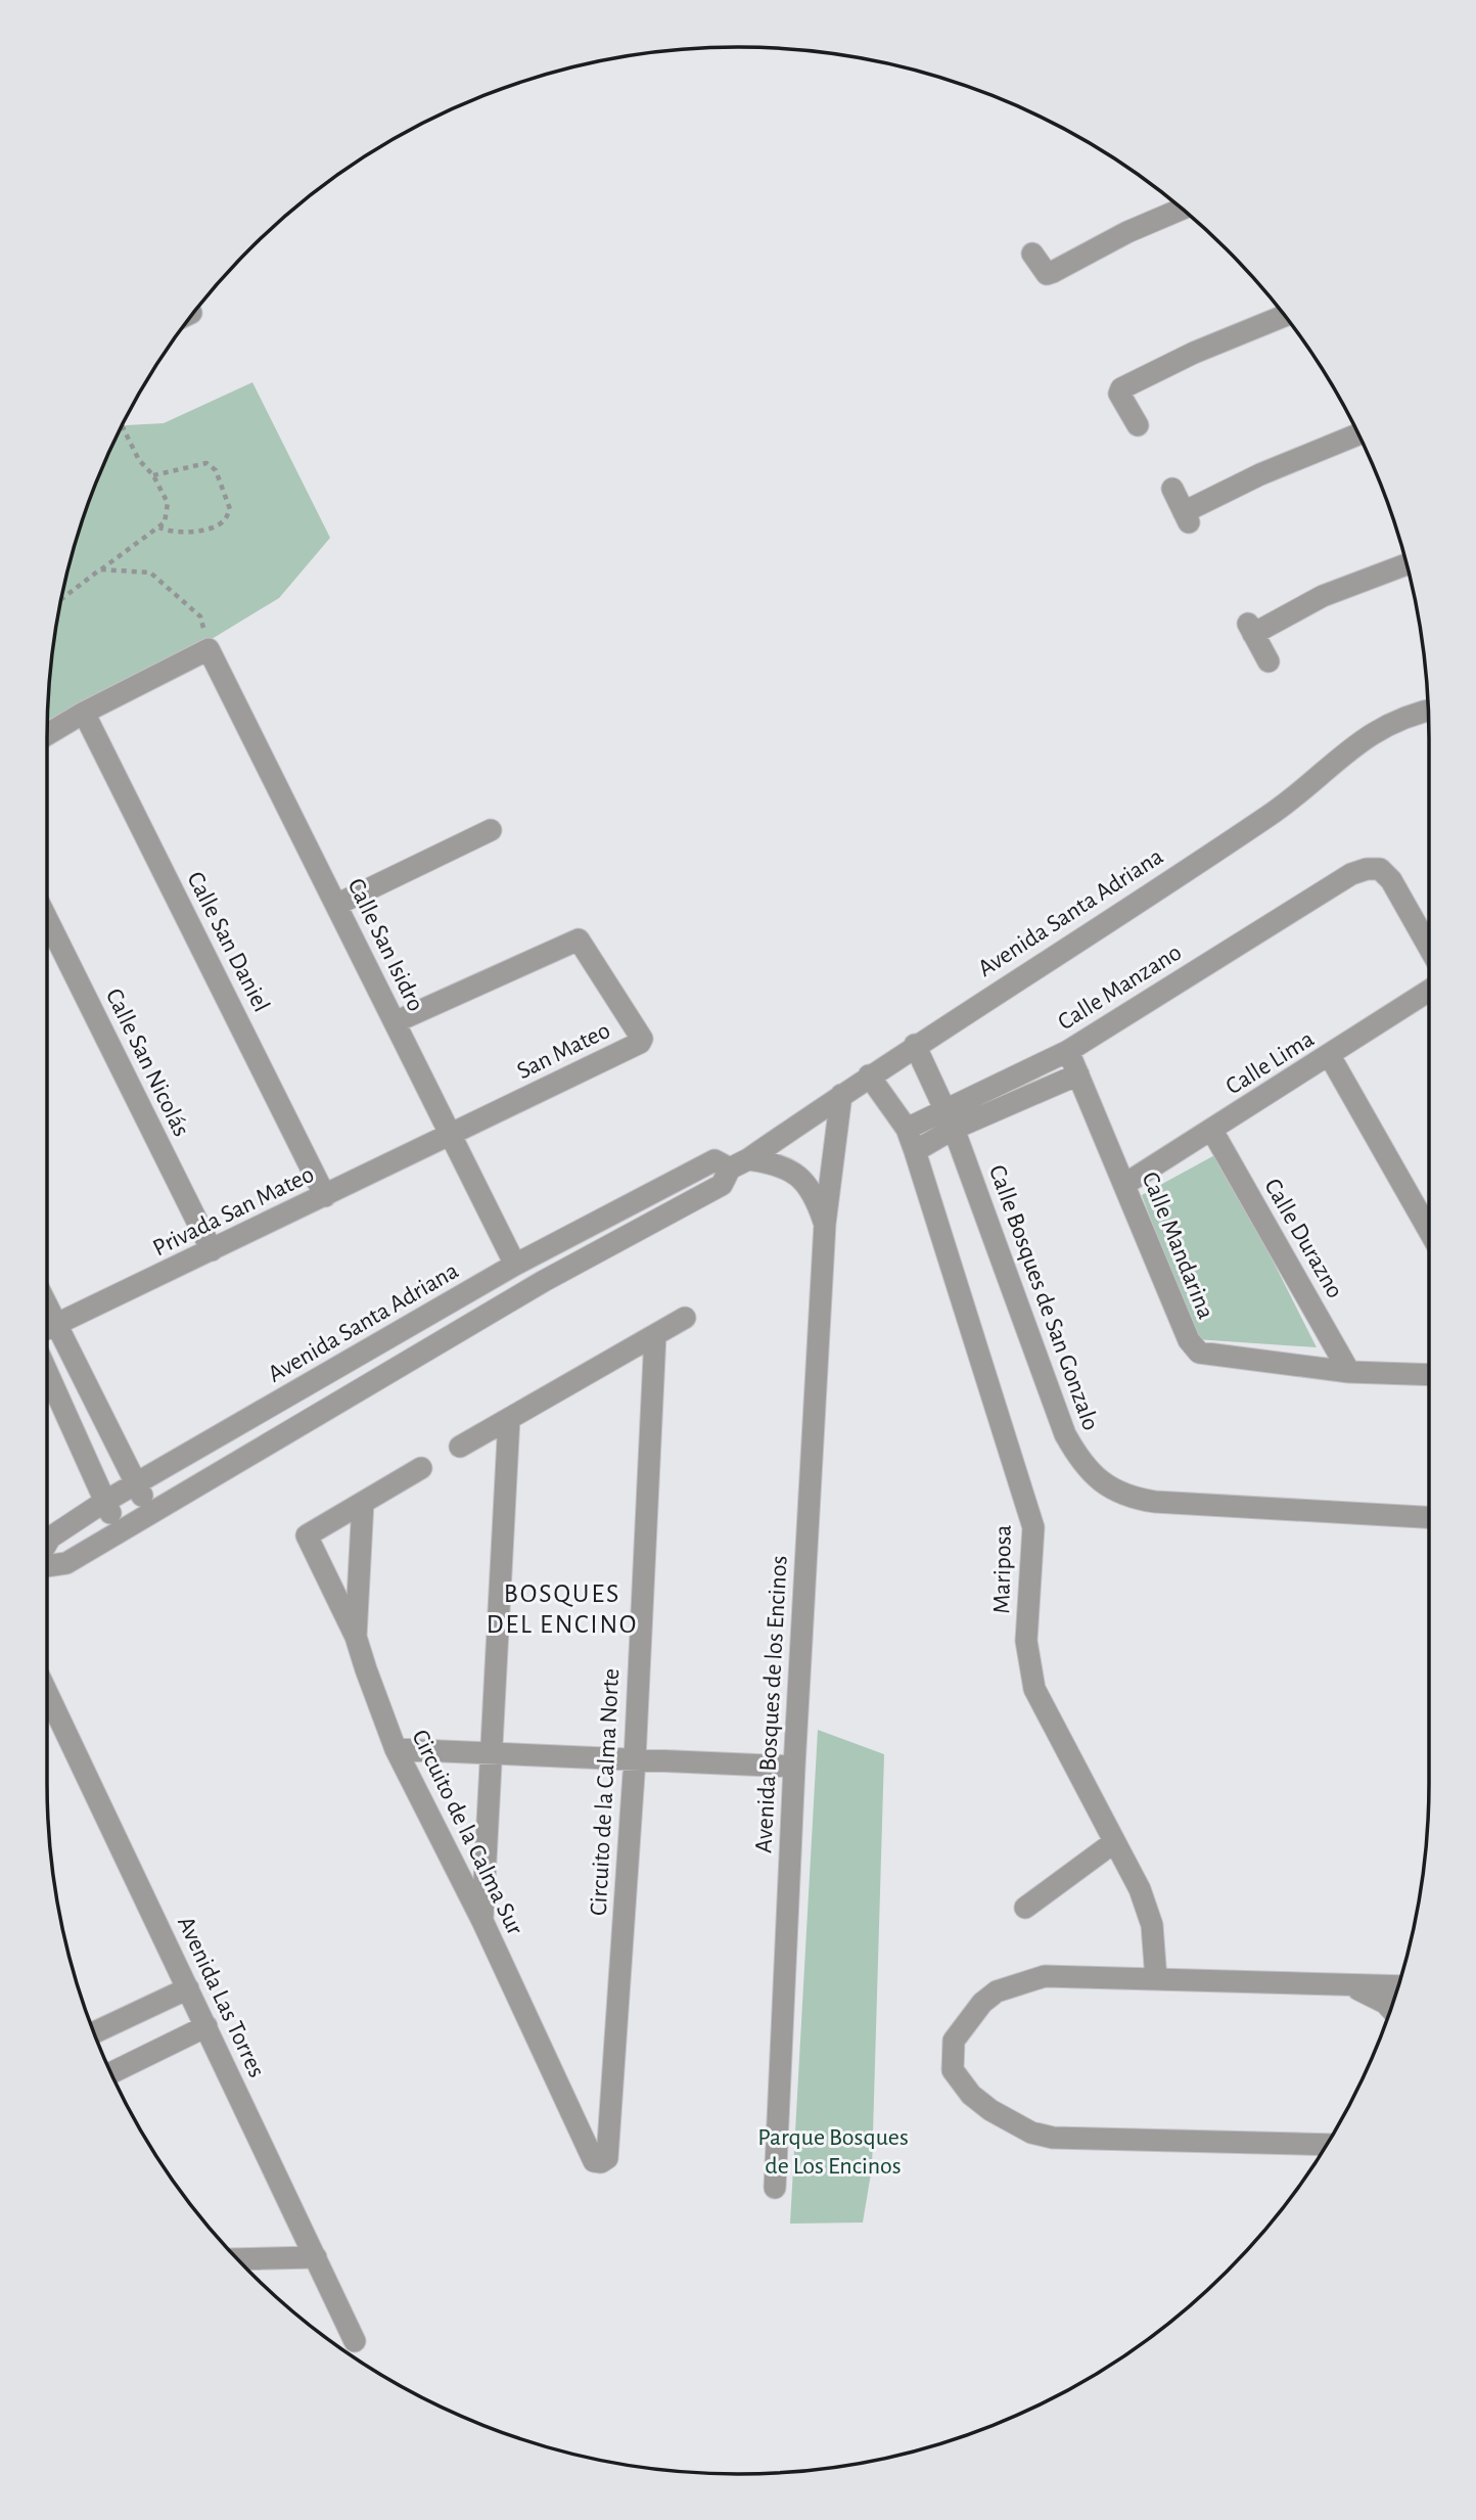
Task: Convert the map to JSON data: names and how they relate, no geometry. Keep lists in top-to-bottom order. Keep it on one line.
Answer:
{"streets":{"street":["Avenida Santa Adriana","Calle San Daniel","Calle San Isidro","Calle Manzano","San Mateo","Calle San Nicolás","Calle Lima","Privada San Mateo","Calle Durazno","Calle Mandarina","Calle Bosques de San Gonzalo","Mariposa","Avenida Bosques de los Encinos","Circuito de la Calma Norte","Circuito de la Calma Sur","Avenida Las Torres"]},"crossings":[["Avenida Santa Adriana","Calle San Isidro"],["Avenida Santa Adriana","Calle Bosques de San Gonzalo"],["Avenida Santa Adriana","Mariposa"],["Avenida Santa Adriana","Avenida Bosques de los Encinos"],["Calle San Daniel","Privada San Mateo"],["Calle San Isidro","San Mateo"],["Calle San Isidro","Privada San Mateo"],["Calle Manzano","Calle Mandarina"],["Calle Manzano","Calle Bosques de San Gonzalo"],["Calle Manzano","Mariposa"],["San Mateo","Privada San Mateo"],["Calle San Nicolás","Privada San Mateo"],["Calle Lima","Calle Durazno"],["Calle Lima","Calle Mandarina"],["Calle Durazno","Calle Mandarina"],["Circuito de la Calma Norte","Circuito de la Calma Sur"]],"districts":["BOSQUES DEL ENCINO"],"parks":["Parque Bosques de Los Encinos"]}
